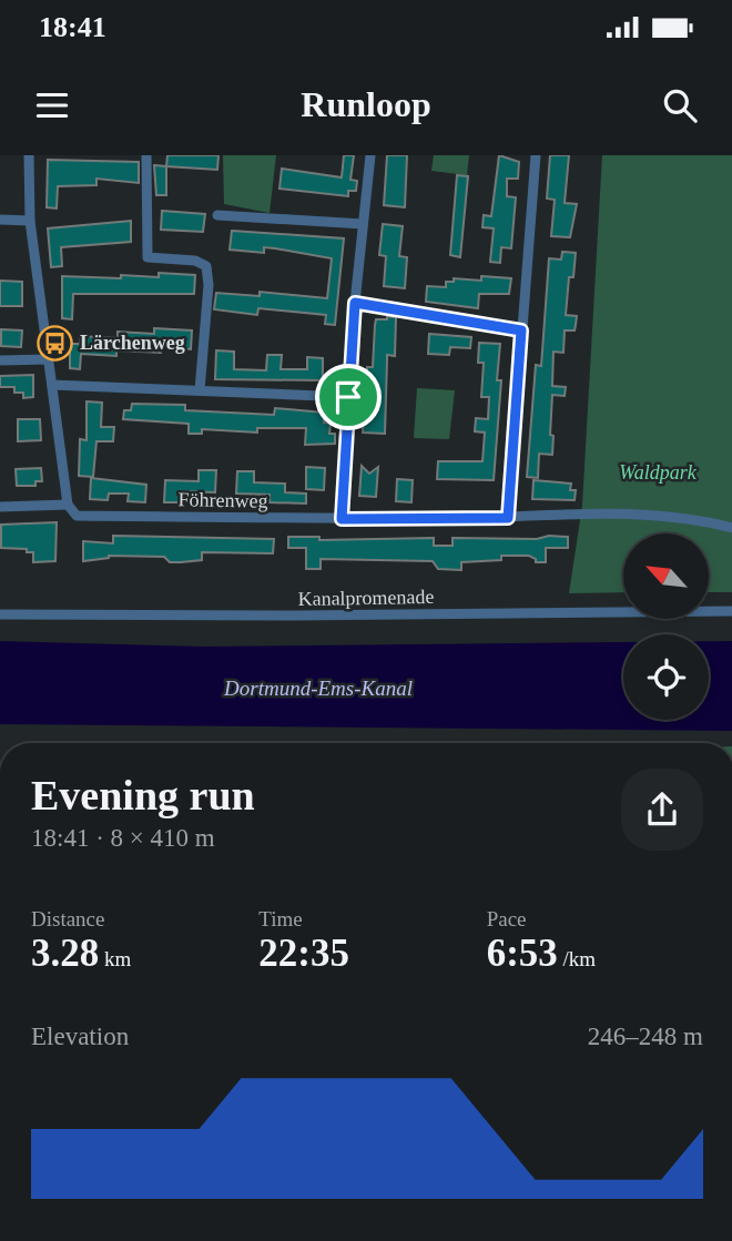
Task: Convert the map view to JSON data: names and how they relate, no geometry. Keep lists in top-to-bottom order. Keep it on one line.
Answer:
{"streets":{"street":["Föhrenweg","Kanalpromenade"]},"water":["Dortmund-Ems-Kanal"],"parks":["Waldpark"],"places":{"bus stop":["Lärchenweg"]},"north":"top left","page":{"status":"18:41","header":"Runloop","heading":["Evening run","18:41 · 8 × 410 m"],"stats":[["Distance","3.28 km"],["Time","22:35"],["Pace","6:53 /km"]],"chart":["Elevation","246–248 m"]}}
